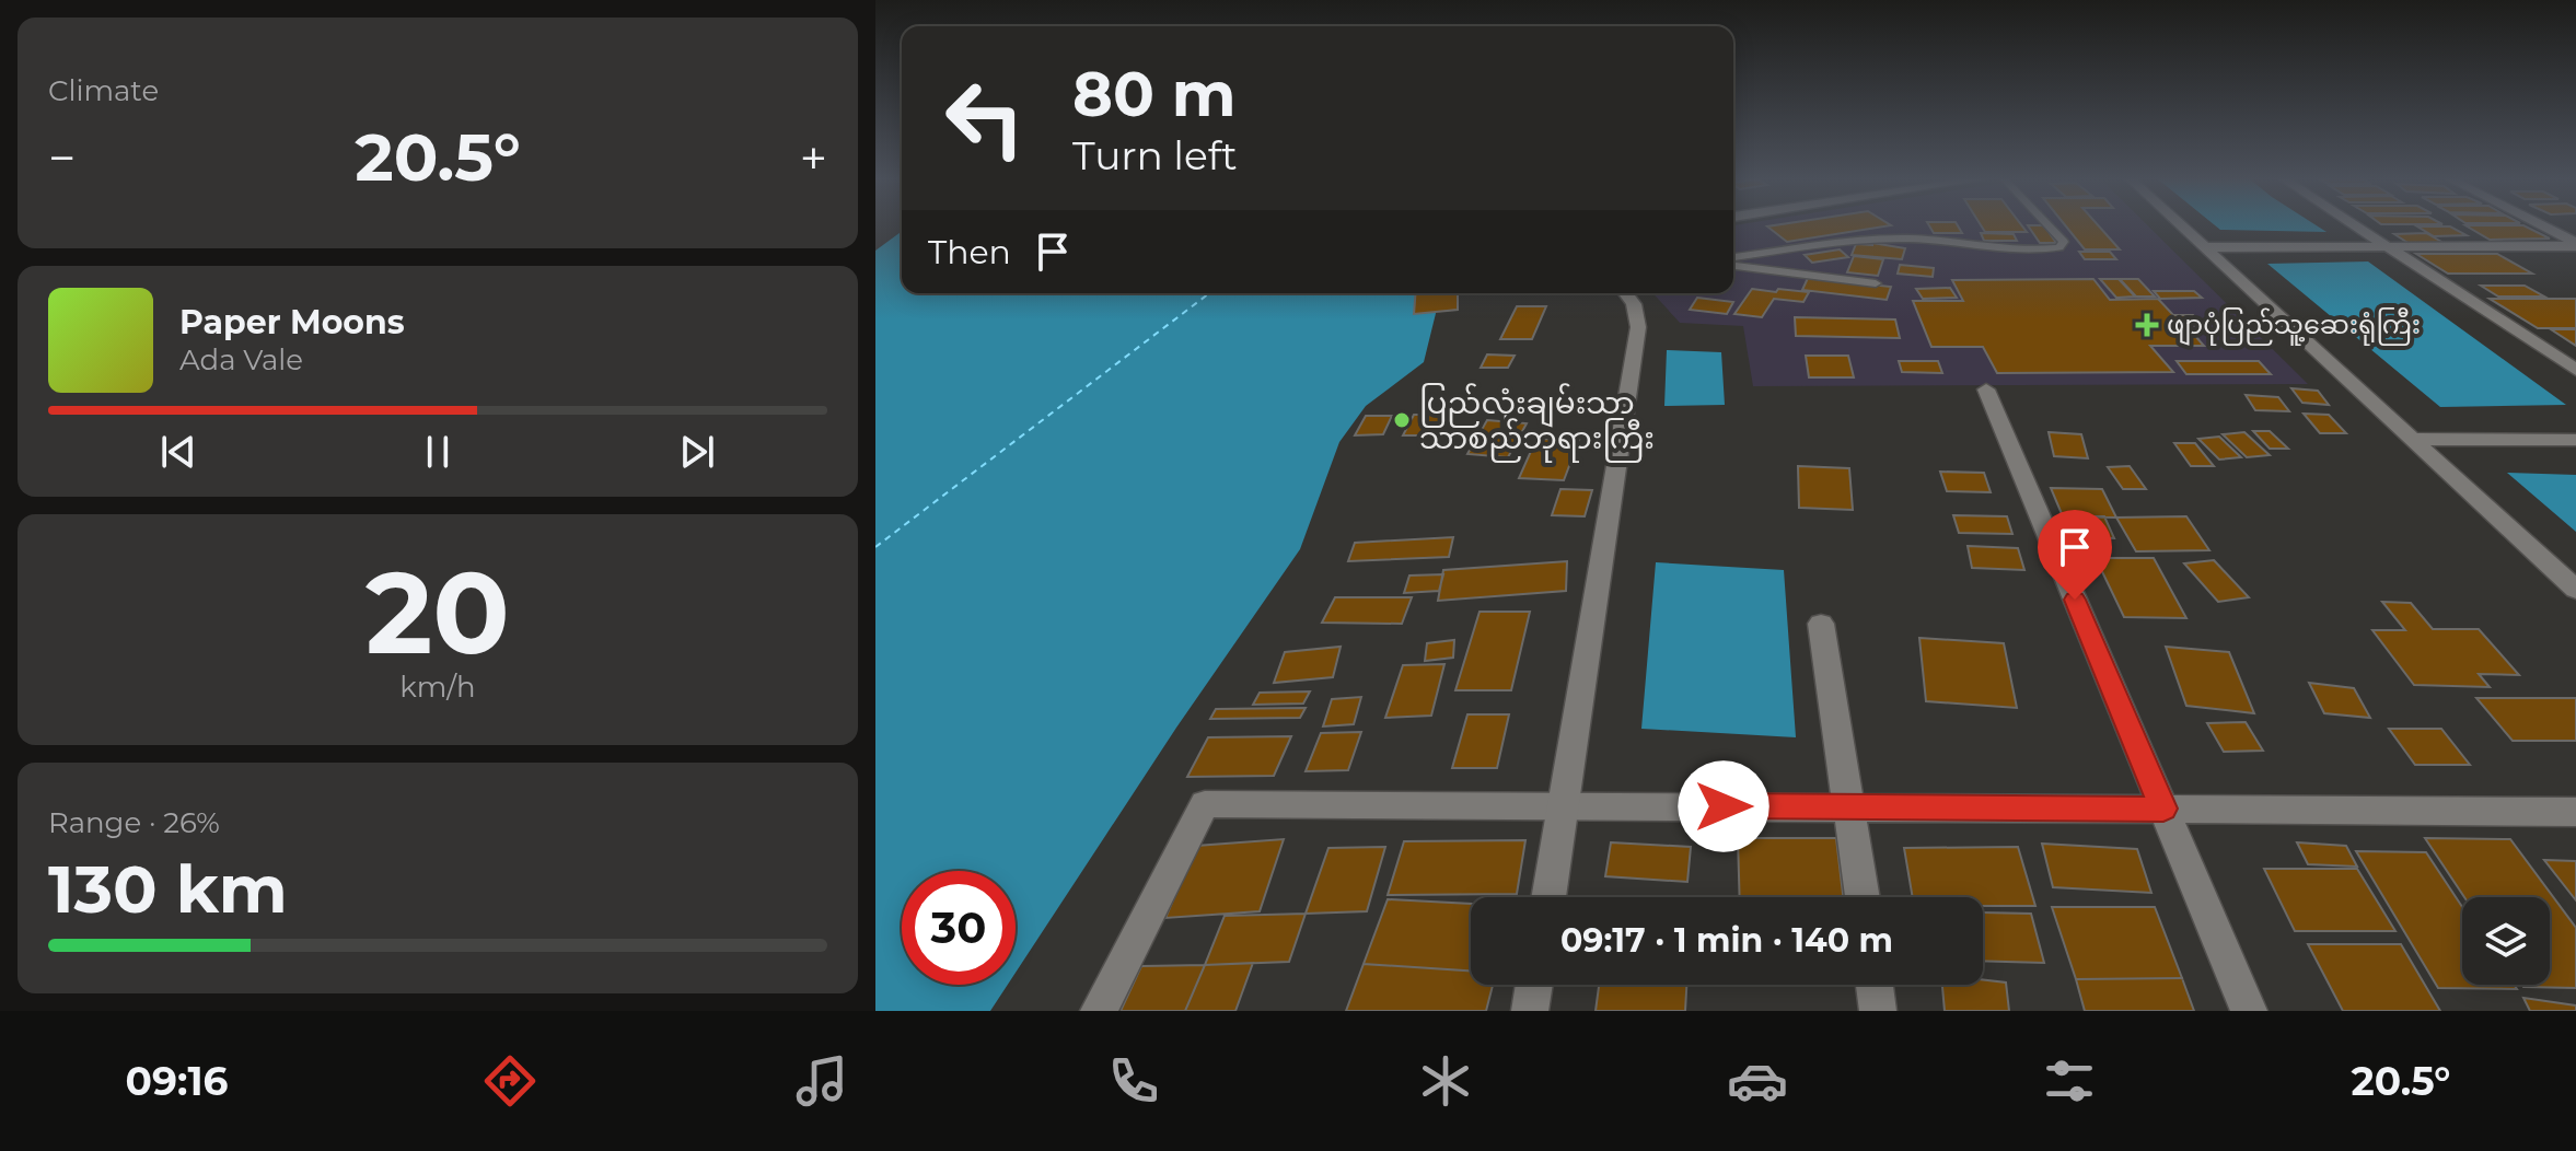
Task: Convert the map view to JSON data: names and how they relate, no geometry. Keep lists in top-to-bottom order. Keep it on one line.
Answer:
{"places":{"health":["ဖျာပုံပြည်သူ့ဆေးရုံကြီး"],"other":["ပြည်လုံးချမ်းသာ သာစည်ဘုရားကြီး"]},"page":{"tile":["Climate",["20","km/h"],["Range · 26%","130 km"]],"turn":["80 m","Turn left"],"heat":["−","20.5°","+"],"then":"Then","song":["Paper Moons","Ada Vale"],"limit":"30","trip":"09:17 · 1 min · 140 m","tabs":["09:16","20.5°"]}}
